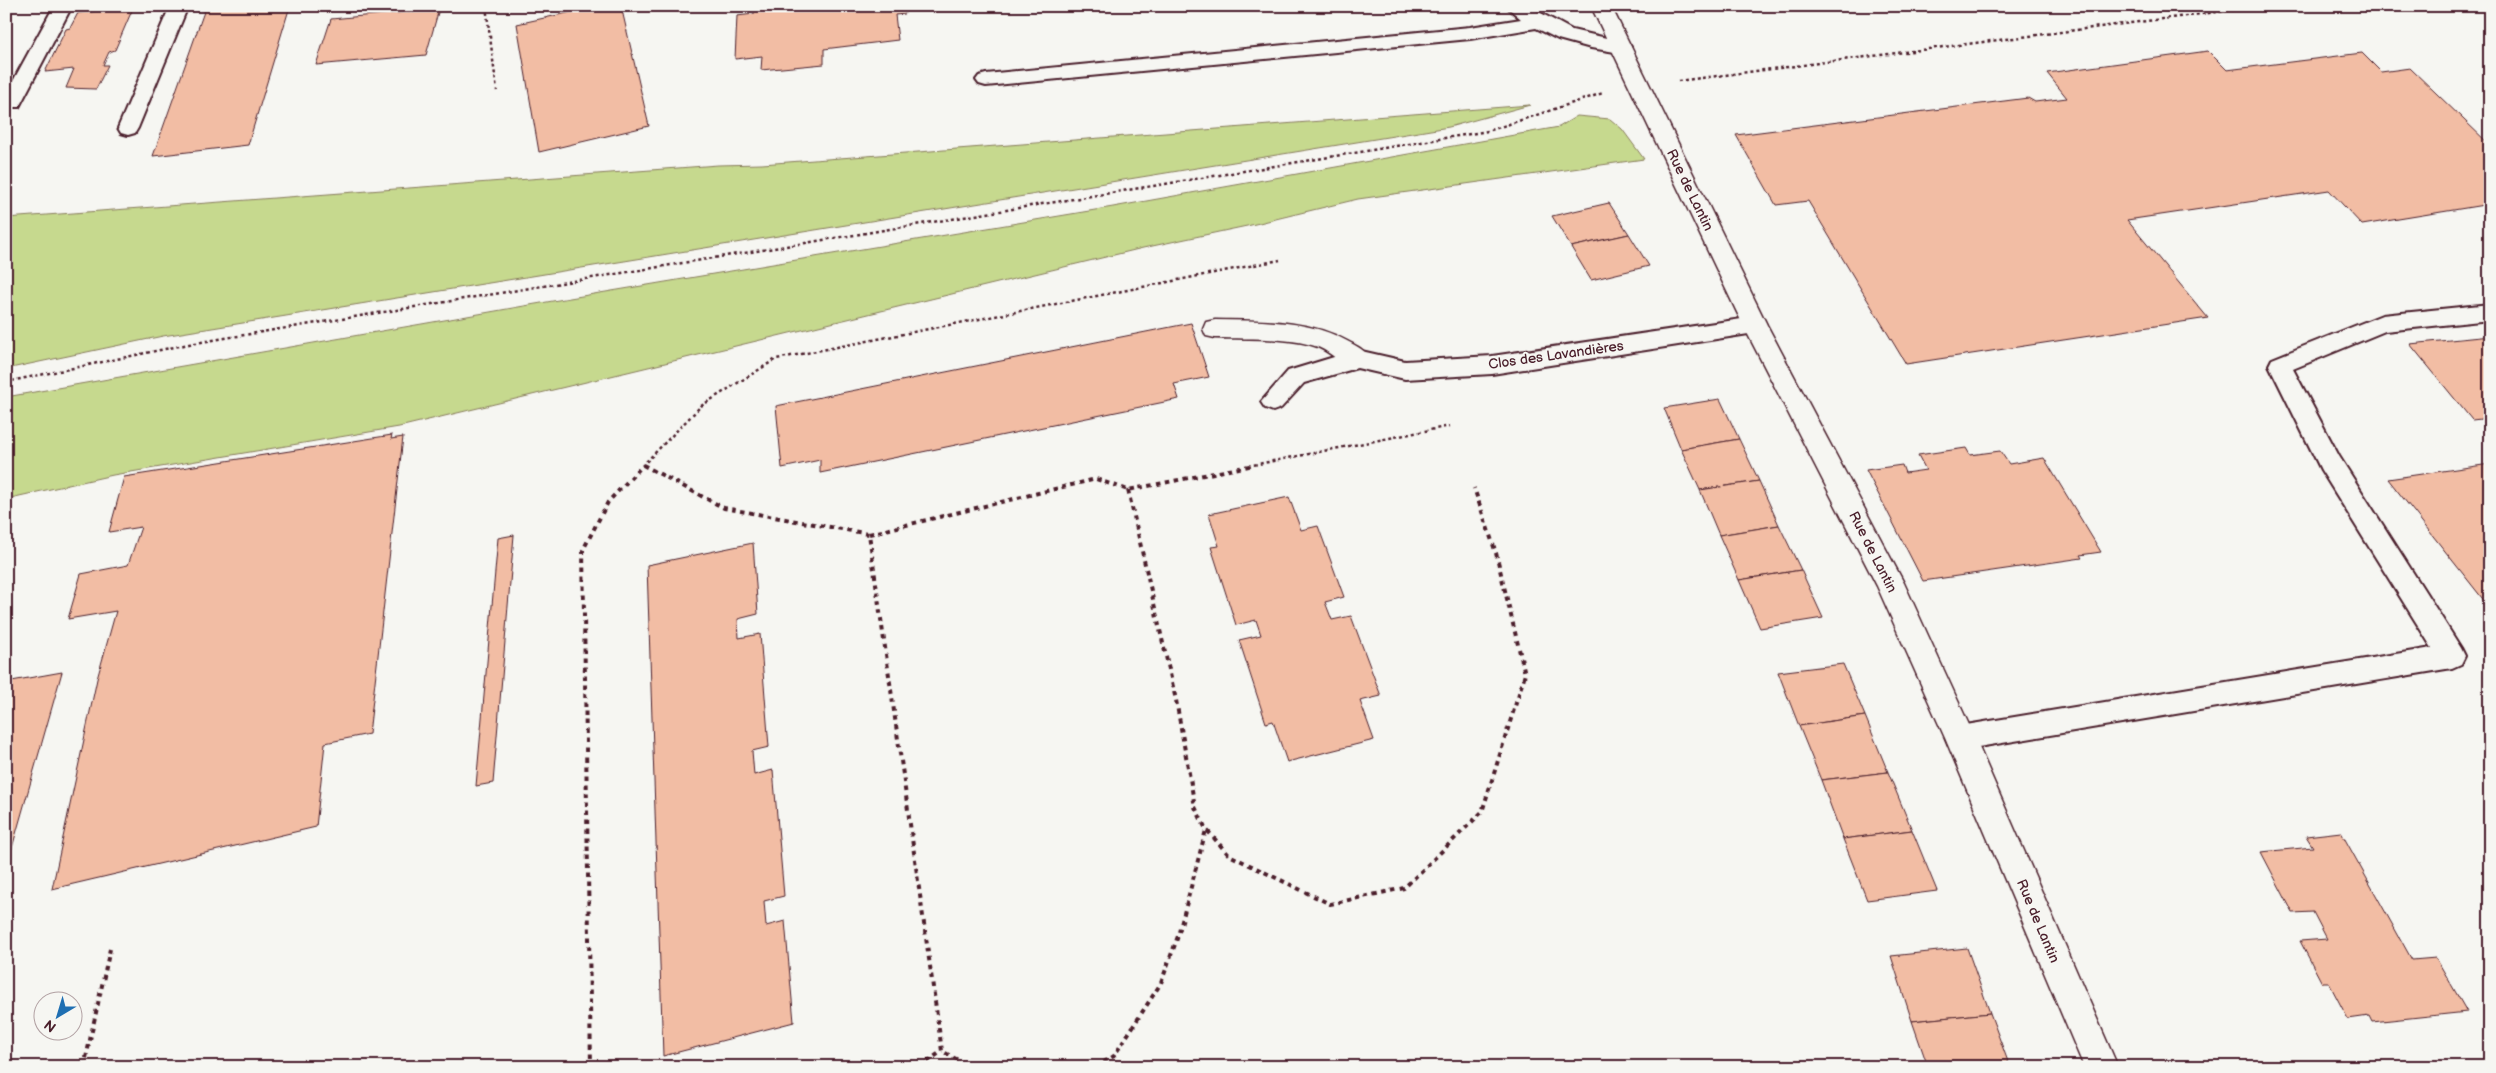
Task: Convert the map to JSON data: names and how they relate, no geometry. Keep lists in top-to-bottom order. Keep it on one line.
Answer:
{"streets":{"street":["Rue de Lantin","Clos des Lavandières"]},"crossings":[["Rue de Lantin","Clos des Lavandières"]],"north":"bottom left"}
